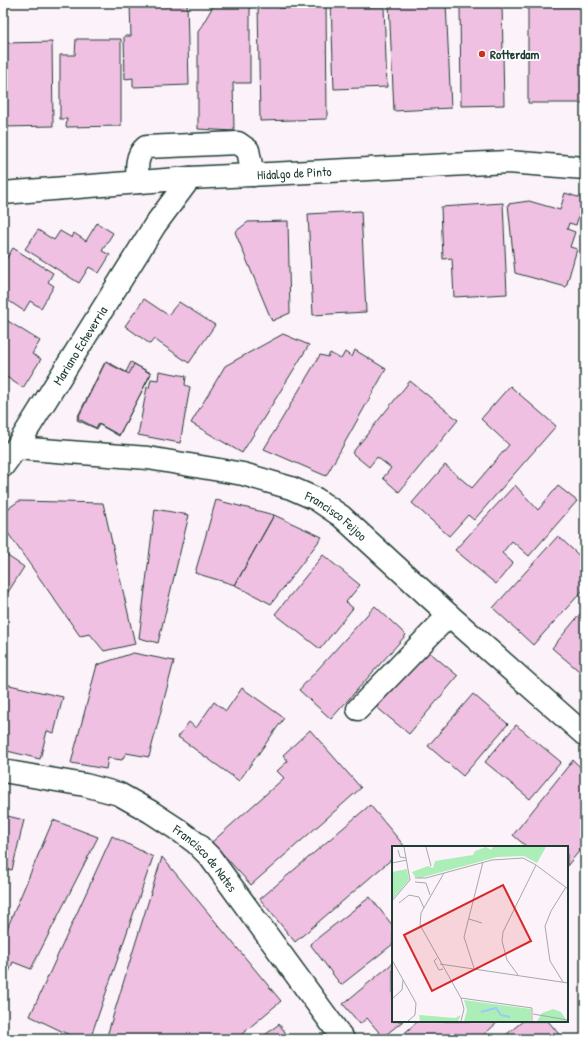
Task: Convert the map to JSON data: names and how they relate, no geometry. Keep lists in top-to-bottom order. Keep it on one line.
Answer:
{"streets":{"street":["Hidalgo de Pinto","Mariano Echeverria","Francisco Feijoo","Francisco de Nates"]},"crossings":[["Hidalgo de Pinto","Mariano Echeverria"],["Mariano Echeverria","Francisco Feijoo"]],"places":["Rotterdam"]}
